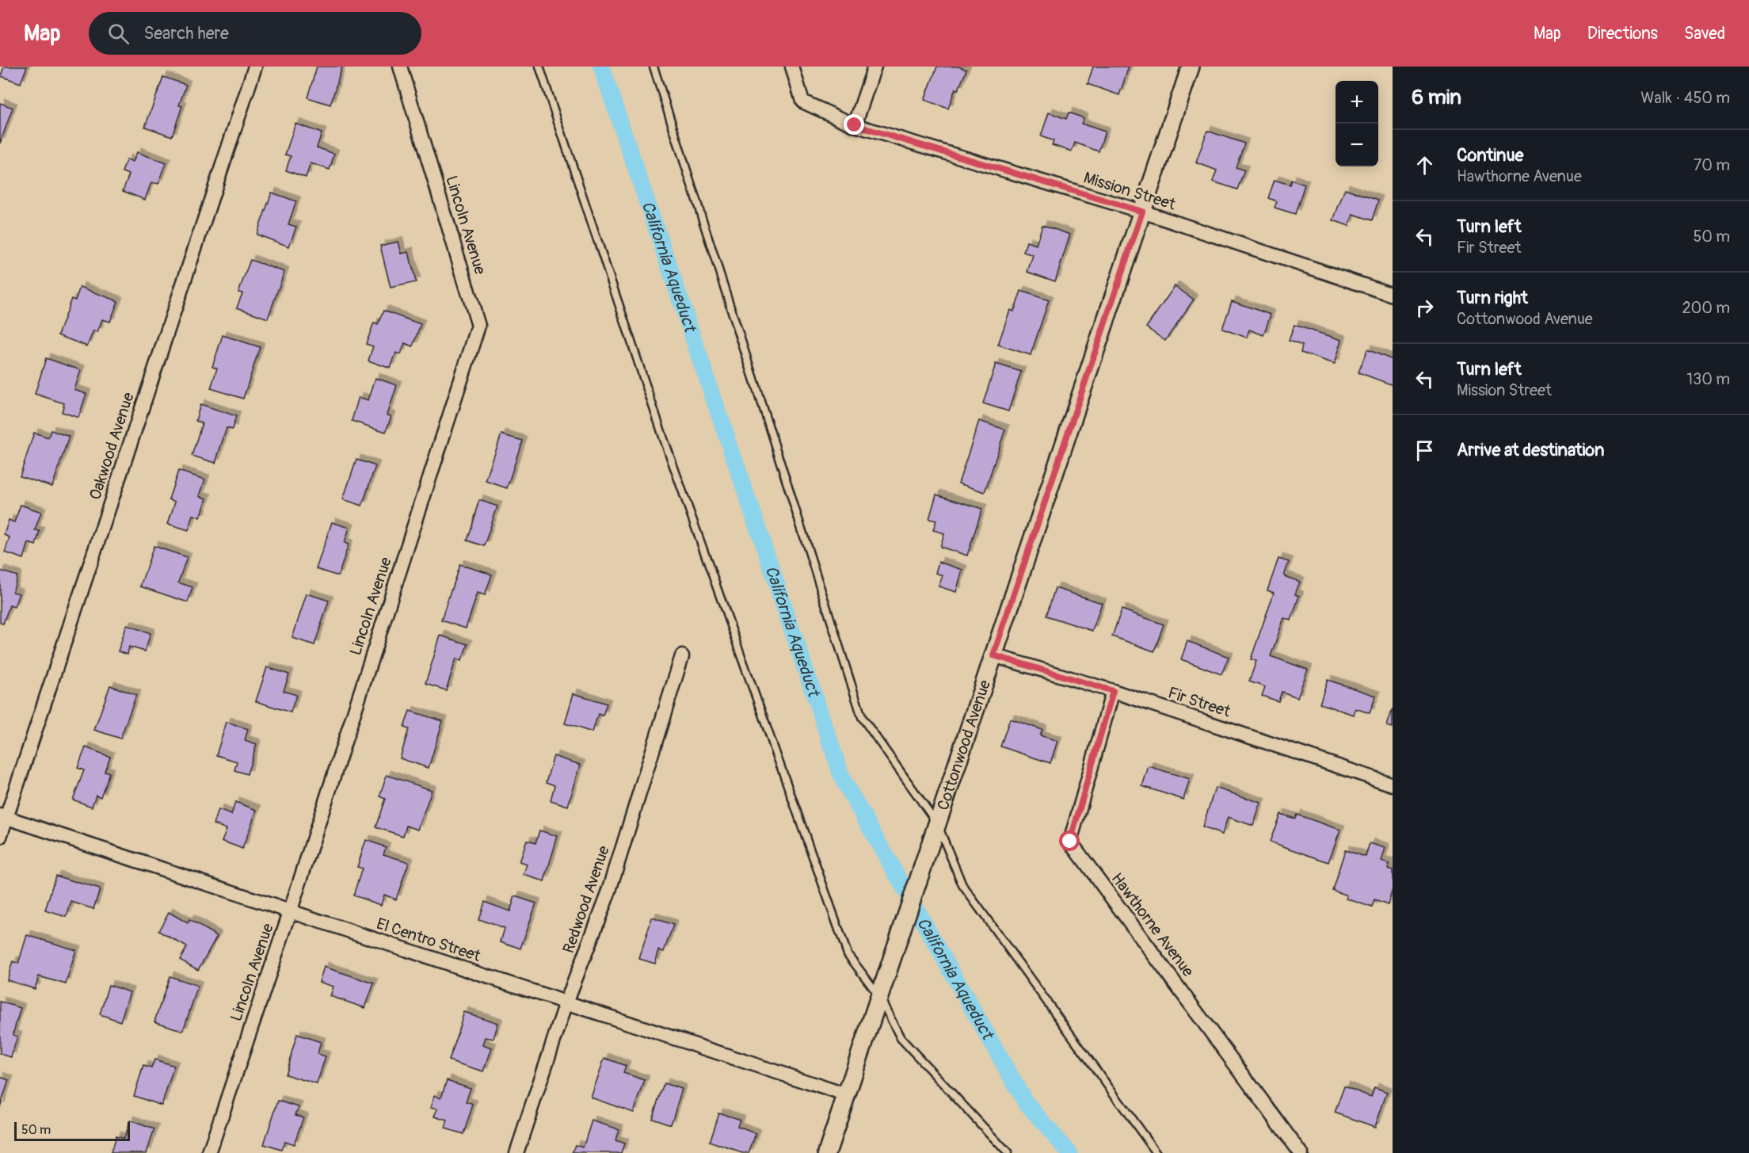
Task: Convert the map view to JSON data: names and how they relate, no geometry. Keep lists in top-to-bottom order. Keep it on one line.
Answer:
{"streets":{"street":["Mission Street","Lincoln Avenue","Oakwood Avenue","Fir Street","Cottonwood Avenue","Redwood Avenue","Hawthorne Avenue","El Centro Street"]},"crossings":[["Mission Street","Cottonwood Avenue"],["Lincoln Avenue","El Centro Street"],["Oakwood Avenue","El Centro Street"],["Fir Street","Cottonwood Avenue"],["Fir Street","Hawthorne Avenue"],["Cottonwood Avenue","El Centro Street"],["Redwood Avenue","El Centro Street"]],"water":["California Aqueduct"],"scale_bar":"50 m","page":{"header":"Map","search":"Search here","nav":["Map","Directions","Saved"],"heading":["6 min","Walk · 450 m"],"map_buttons":["+","−"],"list":[["Continue","Hawthorne Avenue","70 m"],["Turn left","Fir Street","50 m"],["Turn right","Cottonwood Avenue","200 m"],["Turn left","Mission Street","130 m"],"Arrive at destination"],"scale":"50 m"}}
